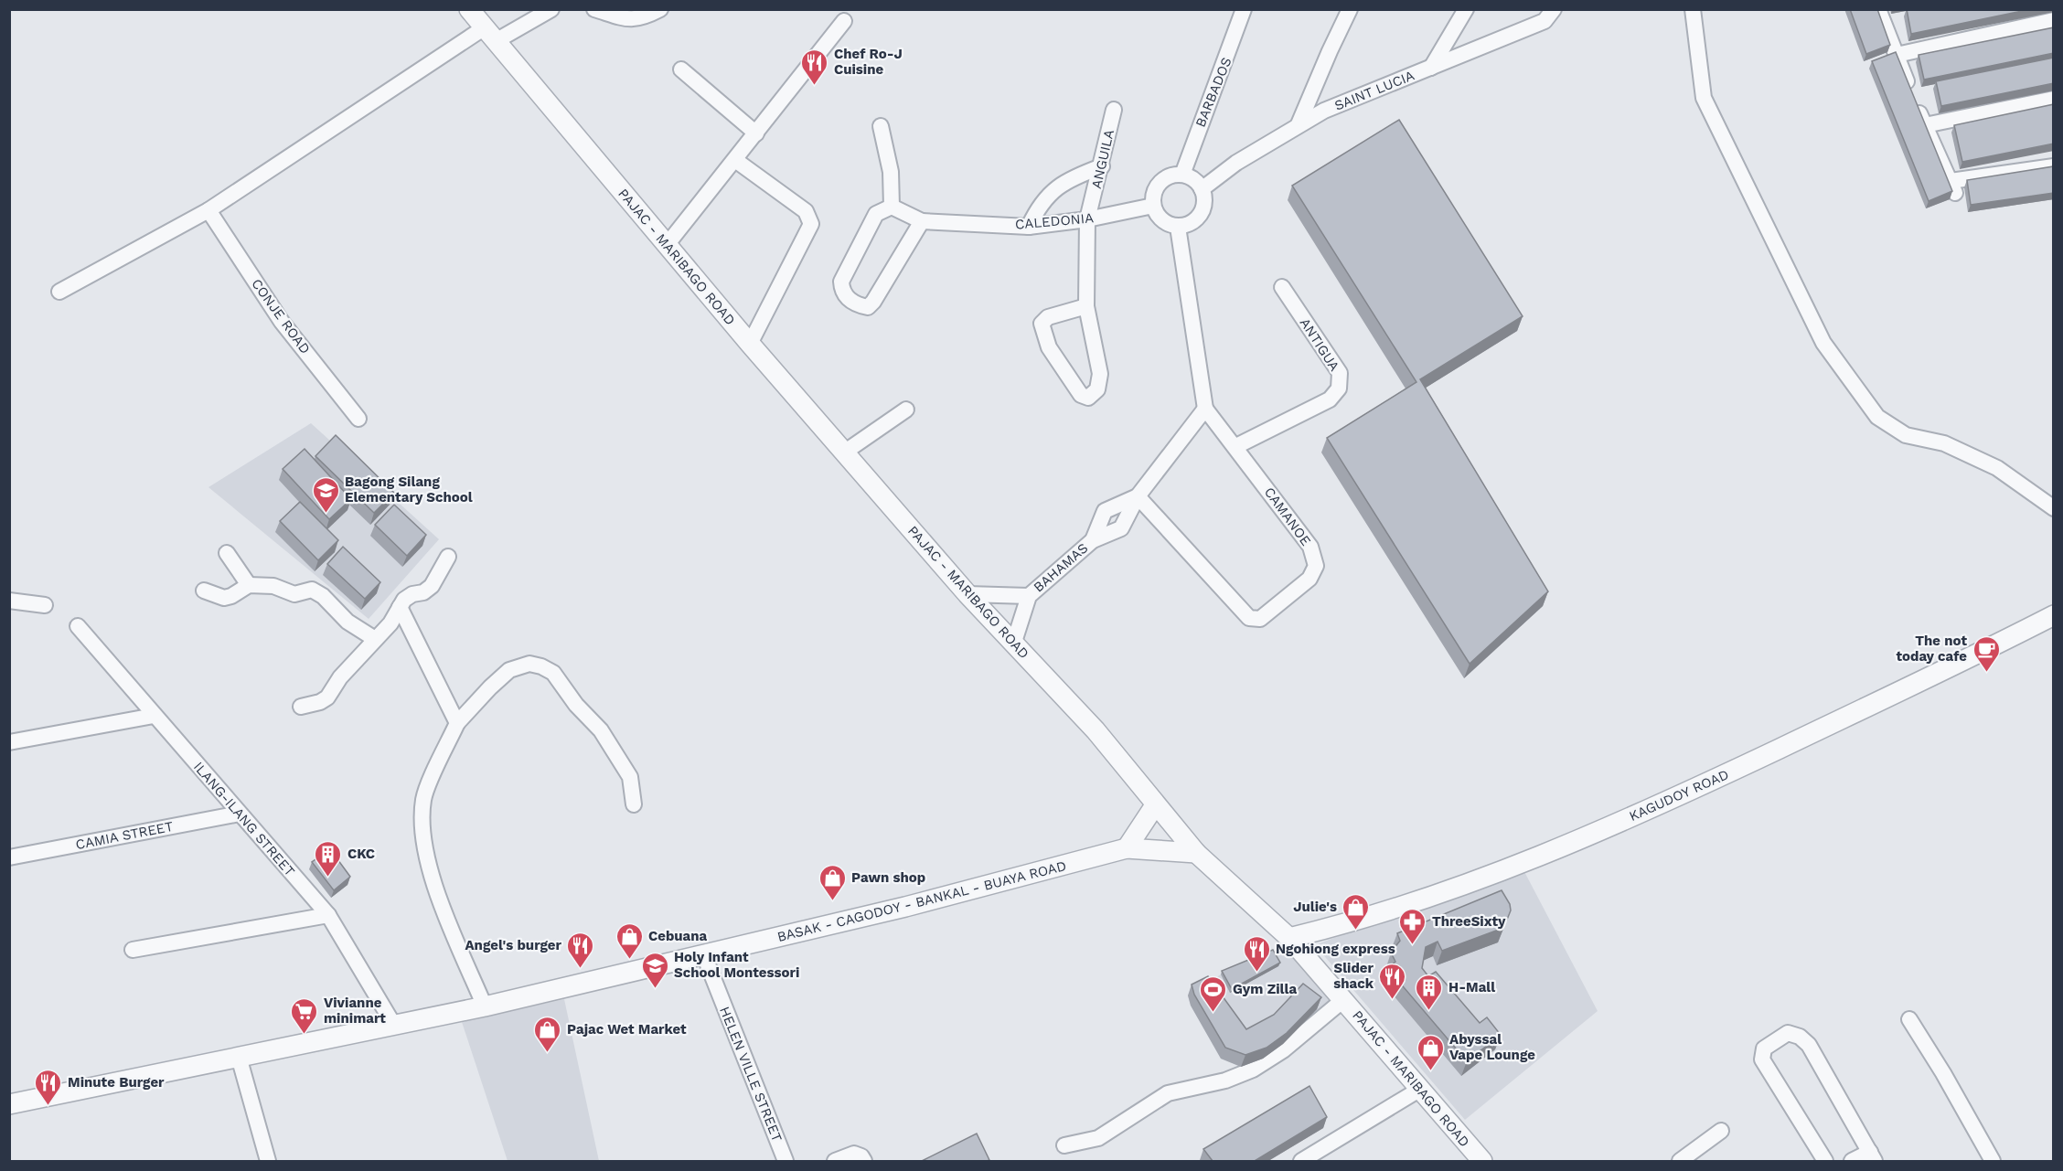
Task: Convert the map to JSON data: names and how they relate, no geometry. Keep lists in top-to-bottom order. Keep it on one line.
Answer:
{"streets":{"street":["SAINT LUCIA","BARBADOS","ANGUILA","CALEDONIA","PAJAC - MARIBAGO ROAD","CONJE ROAD","ANTIGUA","CAMANOE","BAHAMAS","KAGUDOY ROAD","ILANG-ILANG STREET","CAMIA STREET","BASAK - CAGODOY - BANKAL - BUAYA ROAD","HELEN VILLE STREET"]},"crossings":[["SAINT LUCIA","BARBADOS"],["SAINT LUCIA","CALEDONIA"],["BARBADOS","CALEDONIA"],["ANGUILA","CALEDONIA"],["PAJAC - MARIBAGO ROAD","BAHAMAS"],["PAJAC - MARIBAGO ROAD","KAGUDOY ROAD"],["PAJAC - MARIBAGO ROAD","BASAK - CAGODOY - BANKAL - BUAYA ROAD"],["ANTIGUA","CAMANOE"],["CAMANOE","BAHAMAS"],["ILANG-ILANG STREET","CAMIA STREET"],["ILANG-ILANG STREET","BASAK - CAGODOY - BANKAL - BUAYA ROAD"],["BASAK - CAGODOY - BANKAL - BUAYA ROAD","HELEN VILLE STREET"]],"places":{"restaurant":["Chef Ro-J Cuisine","Angel's burger","Ngohiong express","Slider shack","Minute Burger"],"school or university":["Bagong Silang Elementary School","Holy Infant School Montessori"],"cafe":["The not today cafe"],"building":["CKC","H-Mall"],"shop":["Pawn shop","Julie's","Cebuana","Pajac Wet Market","Abyssal Vape Lounge"],"pharmacy":["ThreeSixty"],"sports":["Gym Zilla"],"supermarket":["Vivianne minimart"]}}
